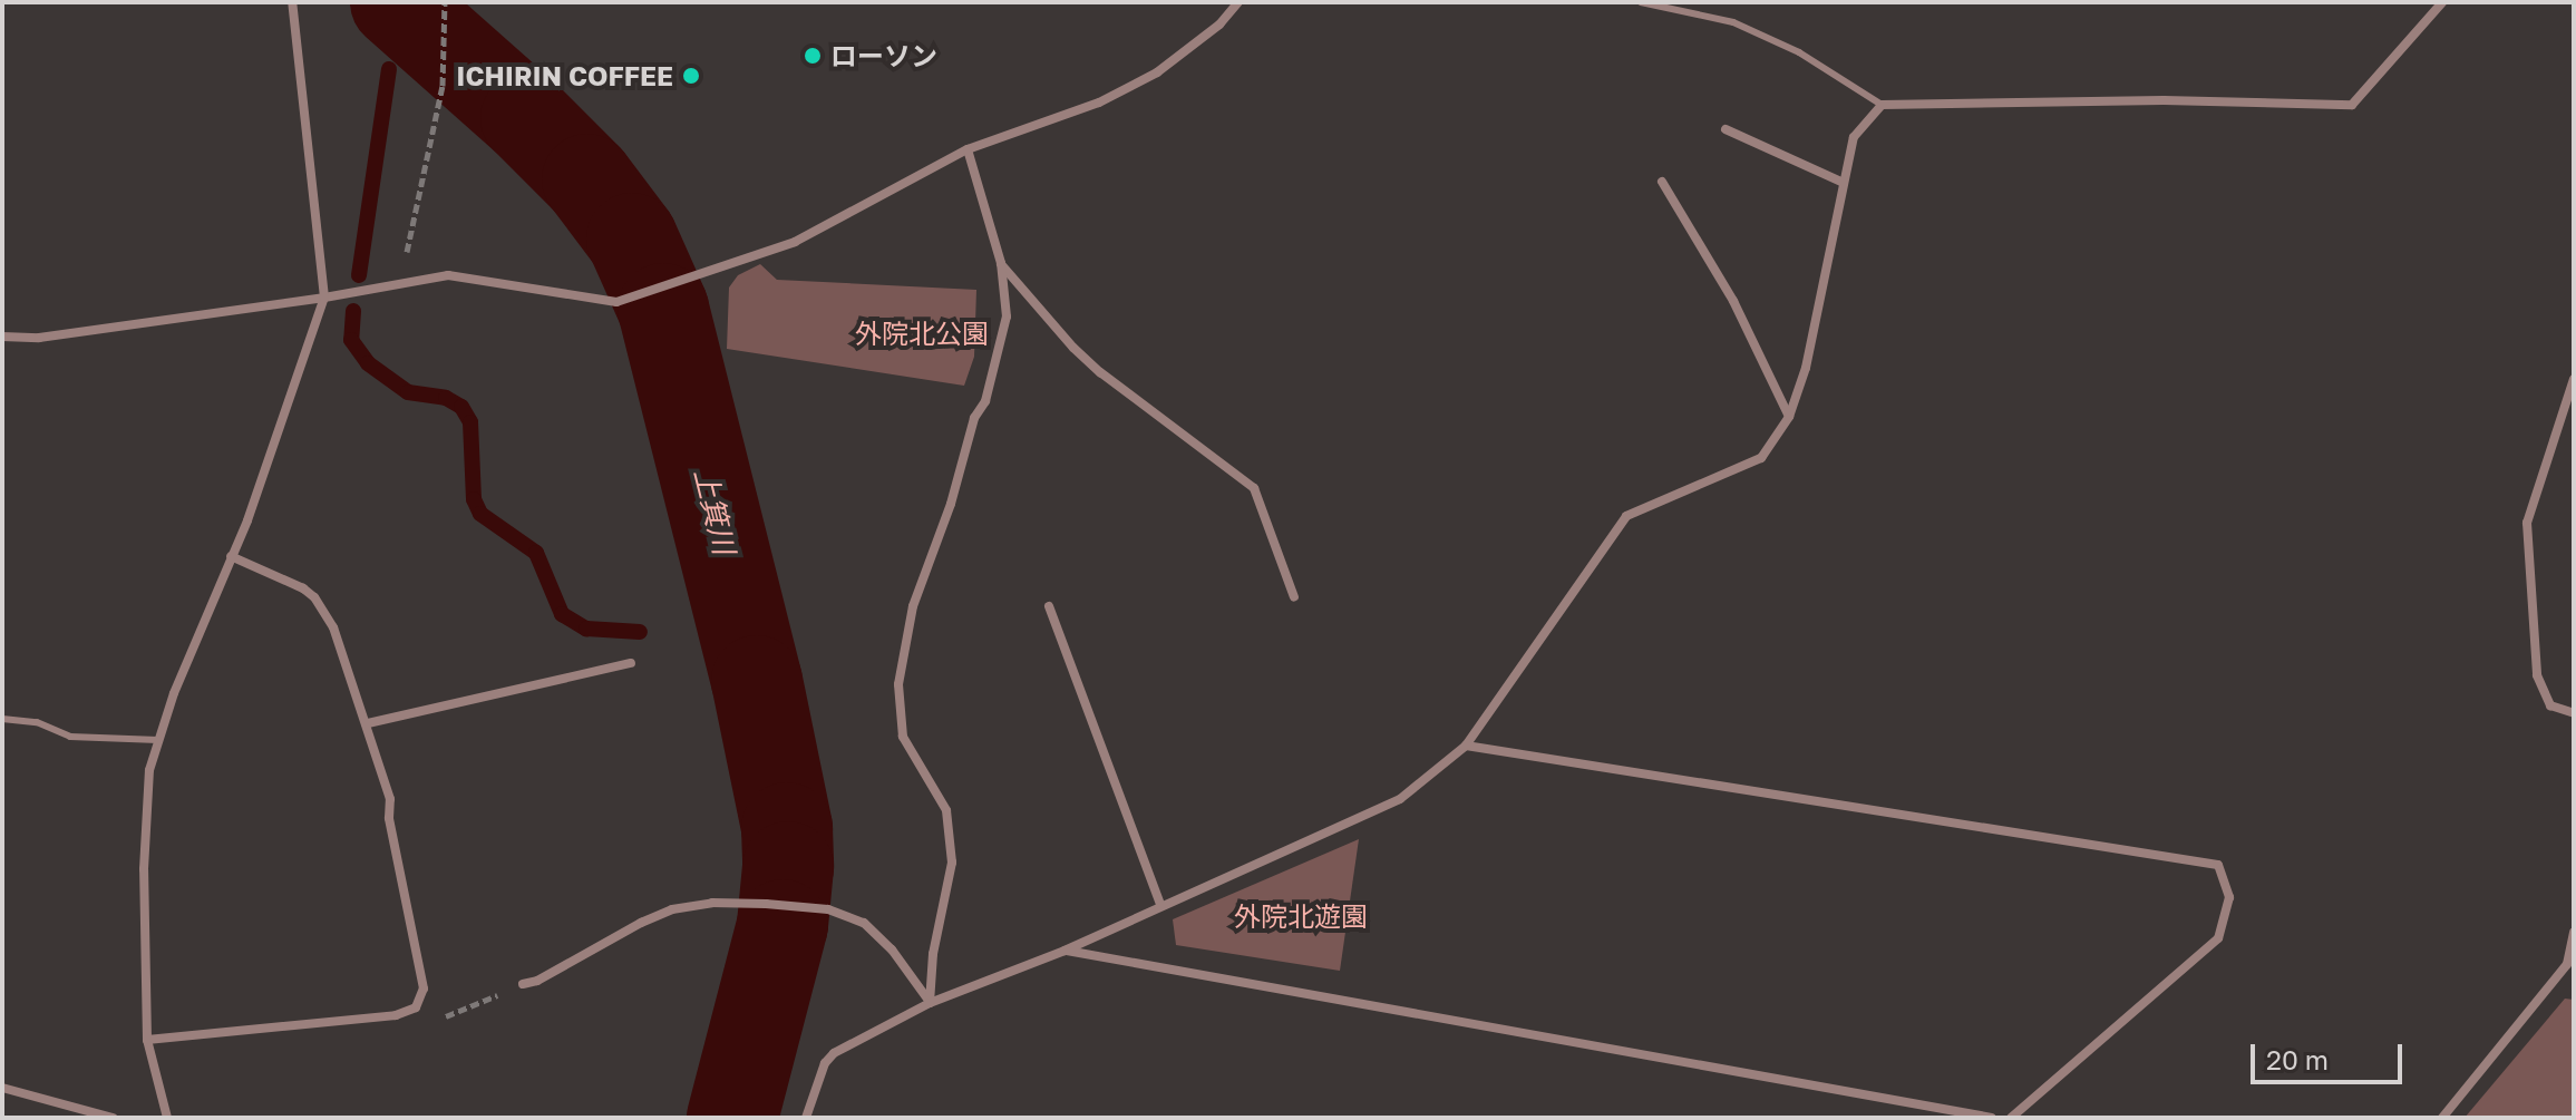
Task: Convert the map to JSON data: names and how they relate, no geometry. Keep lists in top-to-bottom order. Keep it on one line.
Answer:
{"water":["上箕川"],"parks":["外院北公園","外院北遊園"],"places":["ローソン","ICHIRIN COFFEE"],"scale_bar":"20 m"}
